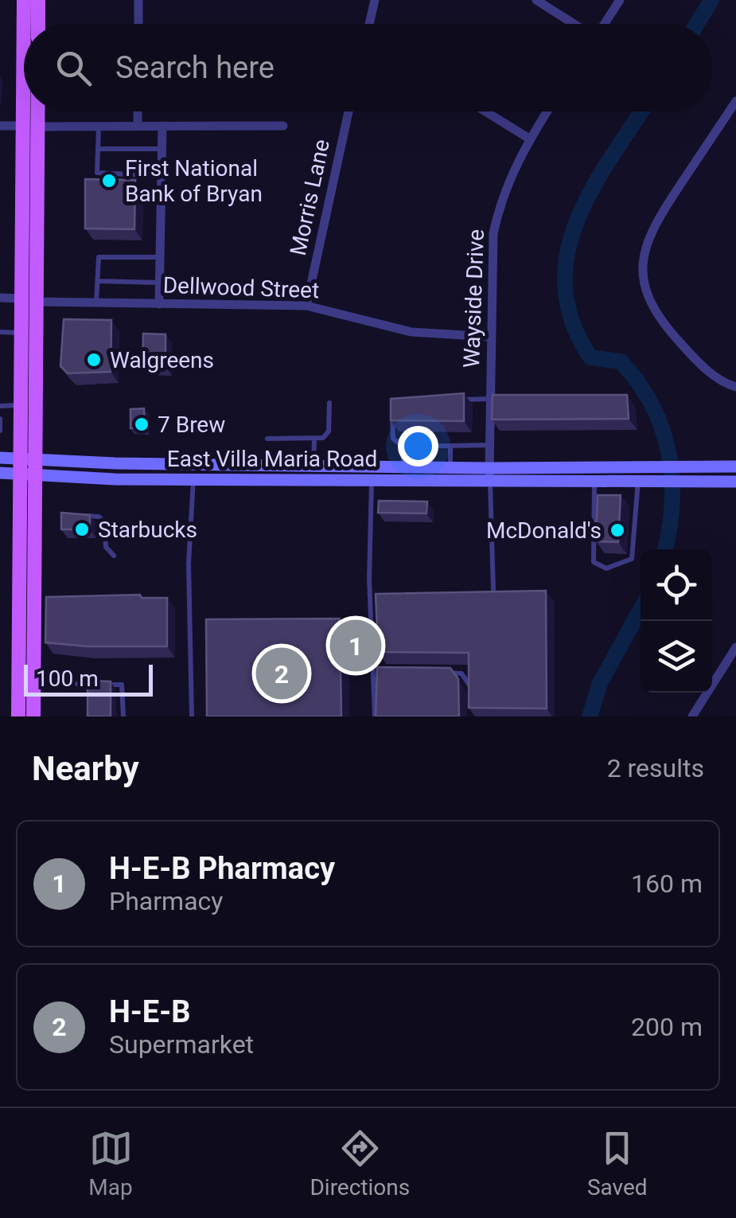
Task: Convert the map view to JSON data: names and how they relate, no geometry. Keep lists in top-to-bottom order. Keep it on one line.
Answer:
{"streets":{"main road":["East Villa Maria Road"],"street":["Morris Lane","Dellwood Street","Wayside Drive"]},"crossings":[["Morris Lane","Dellwood Street"],["Dellwood Street","Wayside Drive"],["Wayside Drive","East Villa Maria Road"]],"places":["First National Bank of Bryan","Walgreens","7 Brew","Starbucks","McDonald's"],"scale_bar":"100 m","page":{"search":"Search here","pins":["1","2"],"scale":"100 m","heading":["Nearby","2 results"],"list":[{"mark":"1","name":"H-E-B Pharmacy","note":"Pharmacy","value":"160 m"},{"mark":"2","name":"H-E-B","note":"Supermarket","value":"200 m"}],"nav":["Map","Directions","Saved"]}}
